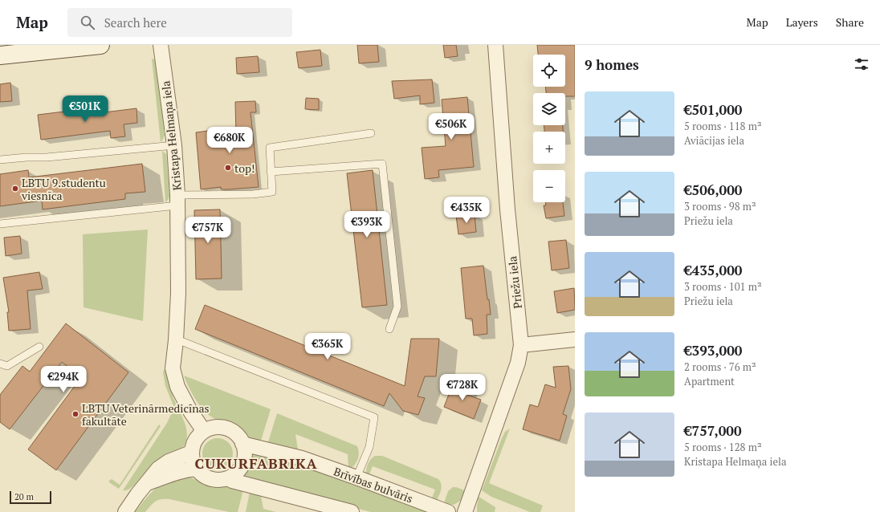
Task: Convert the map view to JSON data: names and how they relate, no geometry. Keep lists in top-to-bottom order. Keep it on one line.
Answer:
{"streets":{"street":["Kristapa Helmaņa iela","Priežu iela","Brīvības bulvāris"]},"crossings":[["Kristapa Helmaņa iela","Brīvības bulvāris"]],"districts":["CUKURFABRIKA"],"places":["top!","LBTU 9.studentu viesnīca","LBTU Veterinārmedicīnas fakultāte"],"scale_bar":"20 m","page":{"header":"Map","search":"Search here","nav":["Map","Layers","Share"],"heading":"9 homes","map_buttons":["+","−"],"list":[{"name":"€501,000","note":"5 rooms · 118 m² · Aviācijas iela"},{"name":"€506,000","note":"3 rooms · 98 m² · Priežu iela"},{"name":"€435,000","note":"3 rooms · 101 m² · Priežu iela"},{"name":"€393,000","note":"2 rooms · 76 m² · Apartment"},{"name":"€757,000","note":"5 rooms · 128 m² · Kristapa Helmaņa iela"}],"price":["€501K","€506K","€680K","€435K","€393K","€757K","€365K","€294K","€728K"],"scale":"20 m"}}
